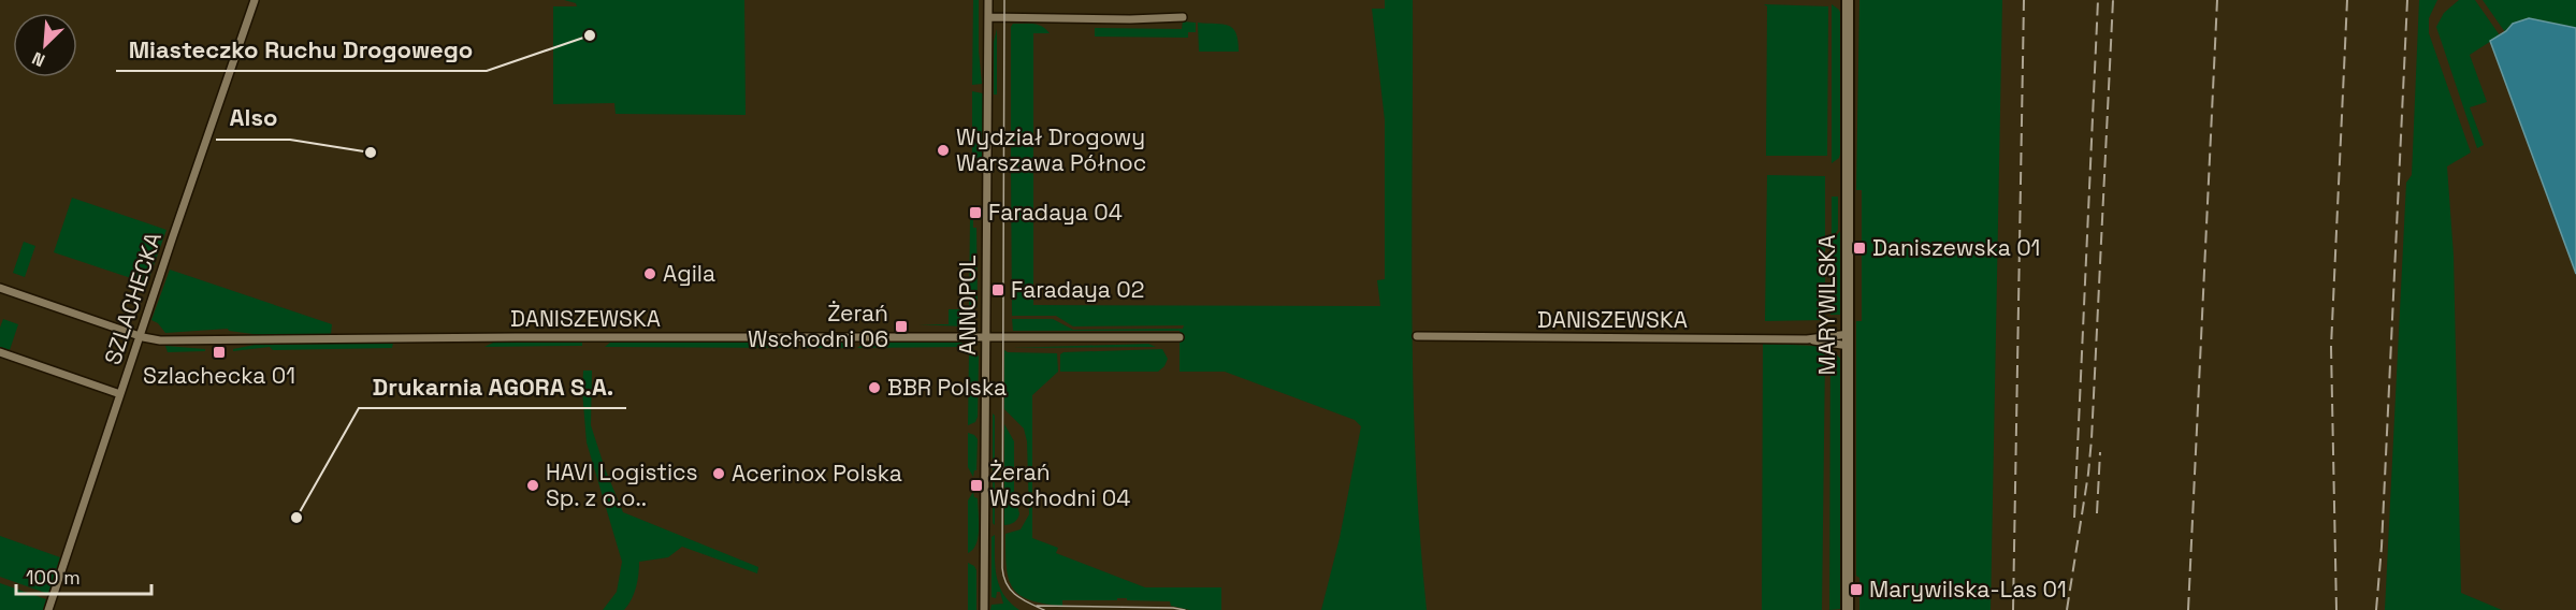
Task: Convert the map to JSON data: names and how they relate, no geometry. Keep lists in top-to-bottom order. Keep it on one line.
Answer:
{"streets":{"main road":["MARYWILSKA"],"street":["SZLACHECKA","ANNOPOL","DANISZEWSKA"]},"crossings":[["SZLACHECKA","DANISZEWSKA"],["ANNOPOL","DANISZEWSKA"],["MARYWILSKA","DANISZEWSKA"]],"places":{"other":["Miasteczko Ruchu Drogowego","Wydział Drogowy Warszawa Północ","Also","Agila","BBR Polska","Acerinox Polska","HAVI Logistics Sp. z o.o..","Drukarnia AGORA S.A."],"transit":["Faradaya 04","Daniszewska 01","Faradaya 02","Żerań Wschodni 06","Szlachecka 01","Żerań Wschodni 04","Marywilska-Las 01"]},"scale_bar":"100 m","north":"bottom left"}
